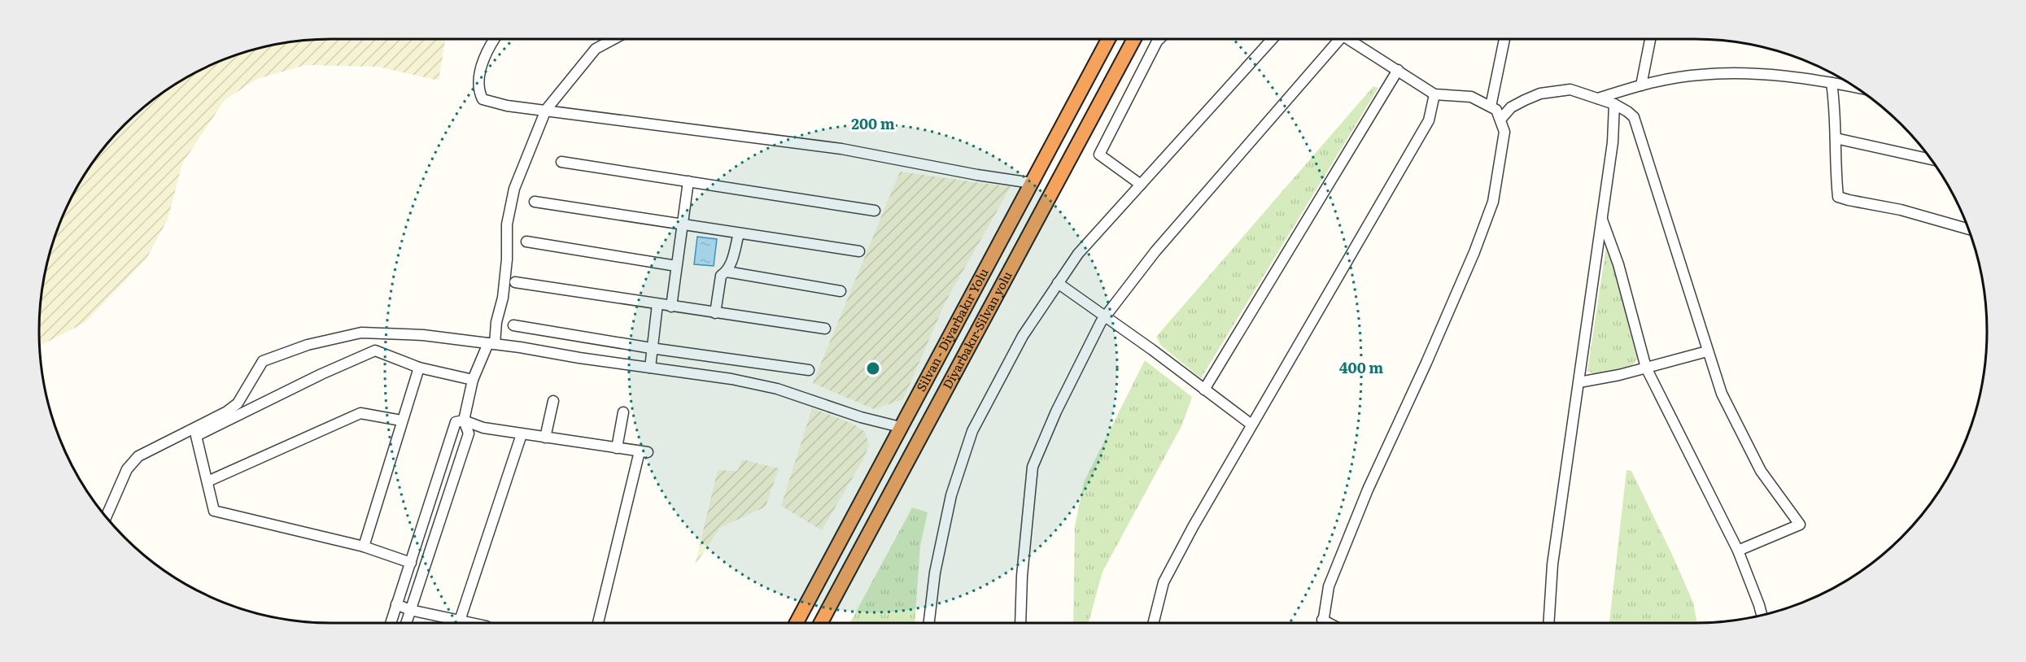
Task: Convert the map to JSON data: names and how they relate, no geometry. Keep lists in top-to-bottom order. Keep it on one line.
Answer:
{"streets":{"highway":["Silvan - Diyarbakır Yolu","Diyarbakır-Silvan yolu"]},"rings":["200 m","400 m"]}
